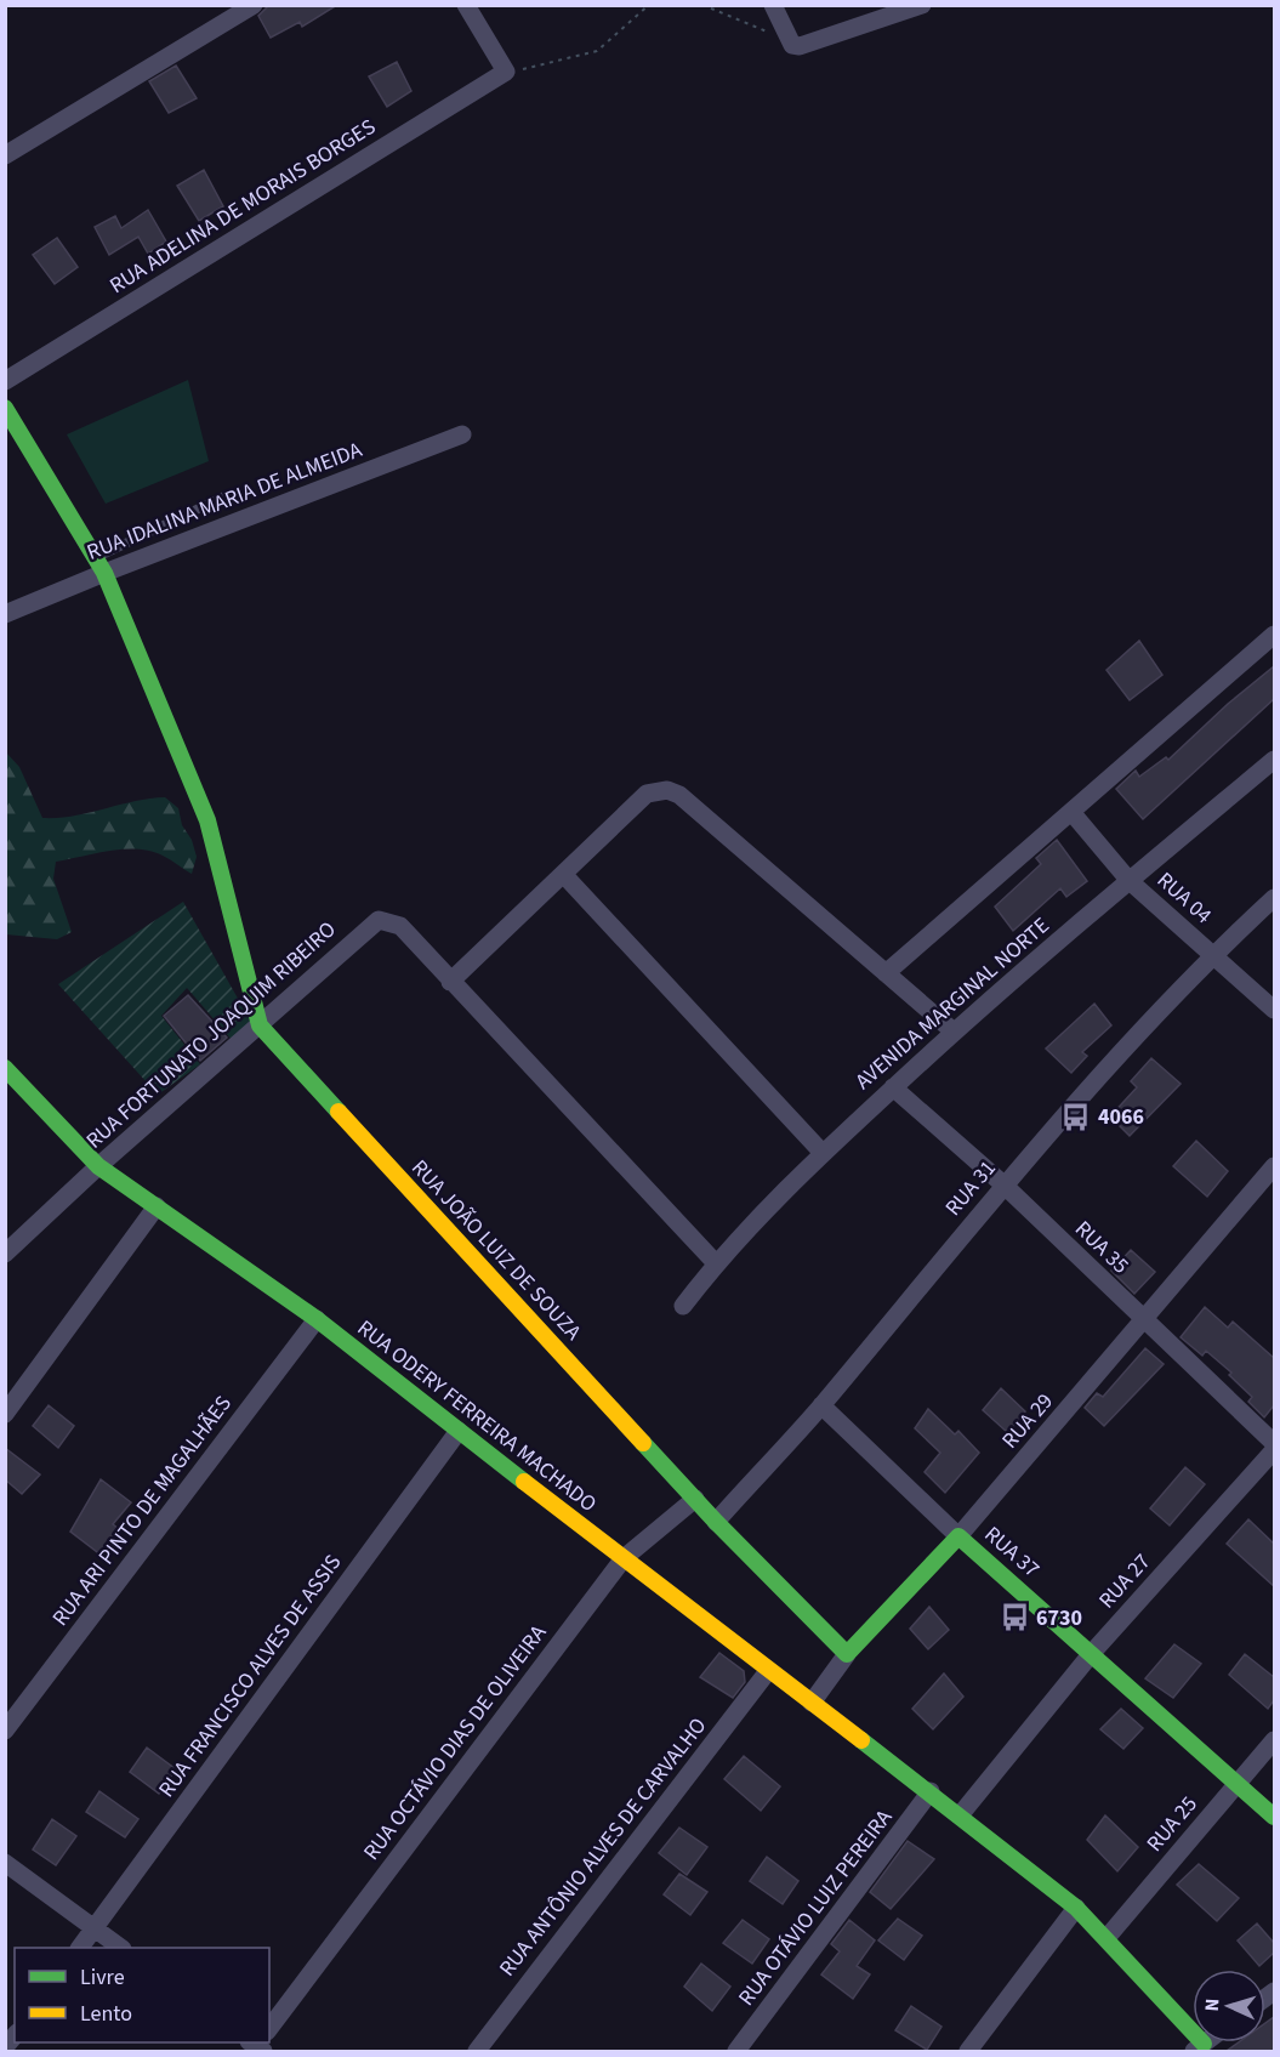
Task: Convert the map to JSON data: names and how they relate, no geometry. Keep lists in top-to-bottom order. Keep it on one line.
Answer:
{"streets":{"street":["RUA ADELINA DE MORAIS BORGES","RUA IDALINA MARIA DE ALMEIDA","RUA 04","AVENIDA MARGINAL NORTE","RUA FORTUNATO JOAQUIM RIBEIRO","RUA 31","RUA 35","RUA JOÃO LUIZ DE SOUZA","RUA ODERY FERREIRA MACHADO","RUA 29","RUA ARI PINTO DE MAGALHÃES","RUA 37","RUA 27","RUA FRANCISCO ALVES DE ASSIS","RUA OCTÁVIO DIAS DE OLIVEIRA","RUA 25","RUA ANTÔNIO ALVES DE CARVALHO","RUA OTÁVIO LUIZ PEREIRA"]},"crossings":[["RUA IDALINA MARIA DE ALMEIDA","RUA JOÃO LUIZ DE SOUZA"],["RUA 04","AVENIDA MARGINAL NORTE"],["RUA 04","RUA 31"],["AVENIDA MARGINAL NORTE","RUA 35"],["RUA FORTUNATO JOAQUIM RIBEIRO","RUA JOÃO LUIZ DE SOUZA"],["RUA FORTUNATO JOAQUIM RIBEIRO","RUA ODERY FERREIRA MACHADO"],["RUA 31","RUA 35"],["RUA 31","RUA JOÃO LUIZ DE SOUZA"],["RUA 31","RUA 37"],["RUA 35","RUA 29"],["RUA JOÃO LUIZ DE SOUZA","RUA 29"],["RUA JOÃO LUIZ DE SOUZA","RUA OCTÁVIO DIAS DE OLIVEIRA"],["RUA ODERY FERREIRA MACHADO","RUA 29"],["RUA ODERY FERREIRA MACHADO","RUA ARI PINTO DE MAGALHÃES"],["RUA ODERY FERREIRA MACHADO","RUA FRANCISCO ALVES DE ASSIS"],["RUA ODERY FERREIRA MACHADO","RUA OCTÁVIO DIAS DE OLIVEIRA"],["RUA ODERY FERREIRA MACHADO","RUA ANTÔNIO ALVES DE CARVALHO"],["RUA ODERY FERREIRA MACHADO","RUA OTÁVIO LUIZ PEREIRA"],["RUA 29","RUA 37"],["RUA 37","RUA 27"],["RUA 37","RUA 25"]],"places":{"bus stop":["4066","6730"]},"legend":["Livre","Lento"],"north":"left"}
